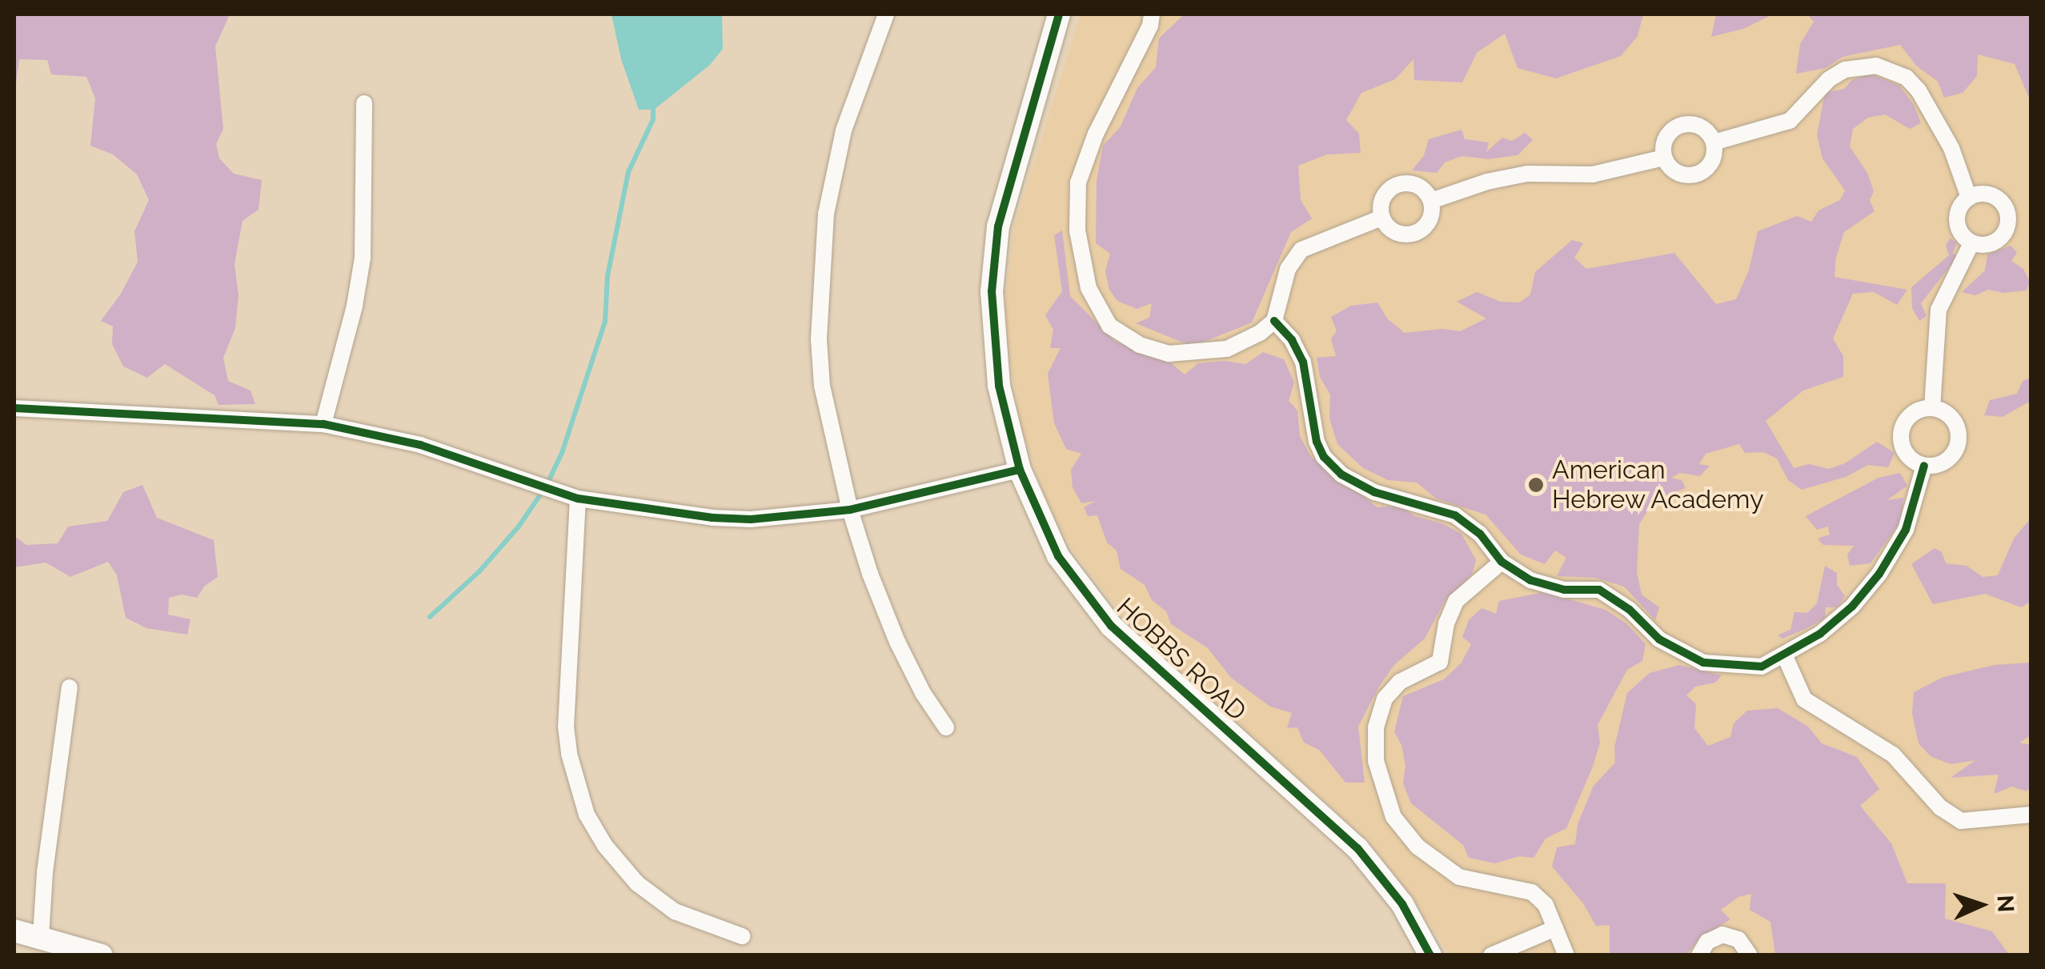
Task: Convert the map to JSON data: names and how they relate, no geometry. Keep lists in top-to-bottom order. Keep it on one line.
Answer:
{"streets":{"street":["HOBBS ROAD"]},"places":["American Hebrew Academy"],"north":"right"}
